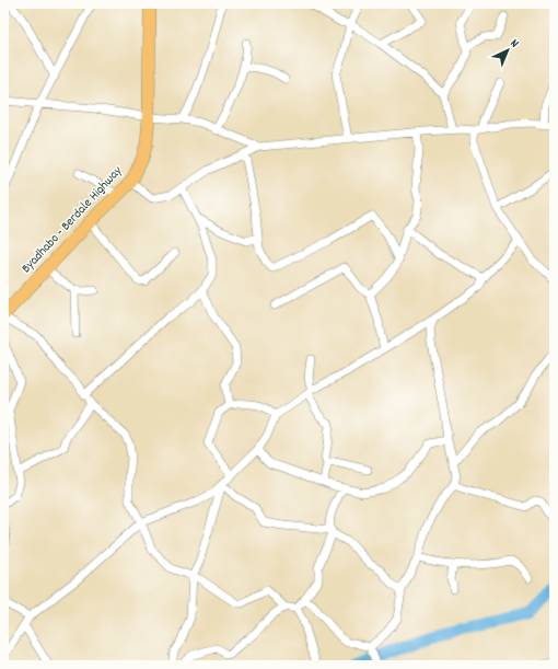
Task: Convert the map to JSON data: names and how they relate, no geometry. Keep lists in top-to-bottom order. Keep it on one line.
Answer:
{"streets":{"main road":["Byadhabo - Berdale Highway"]},"north":"top right"}
